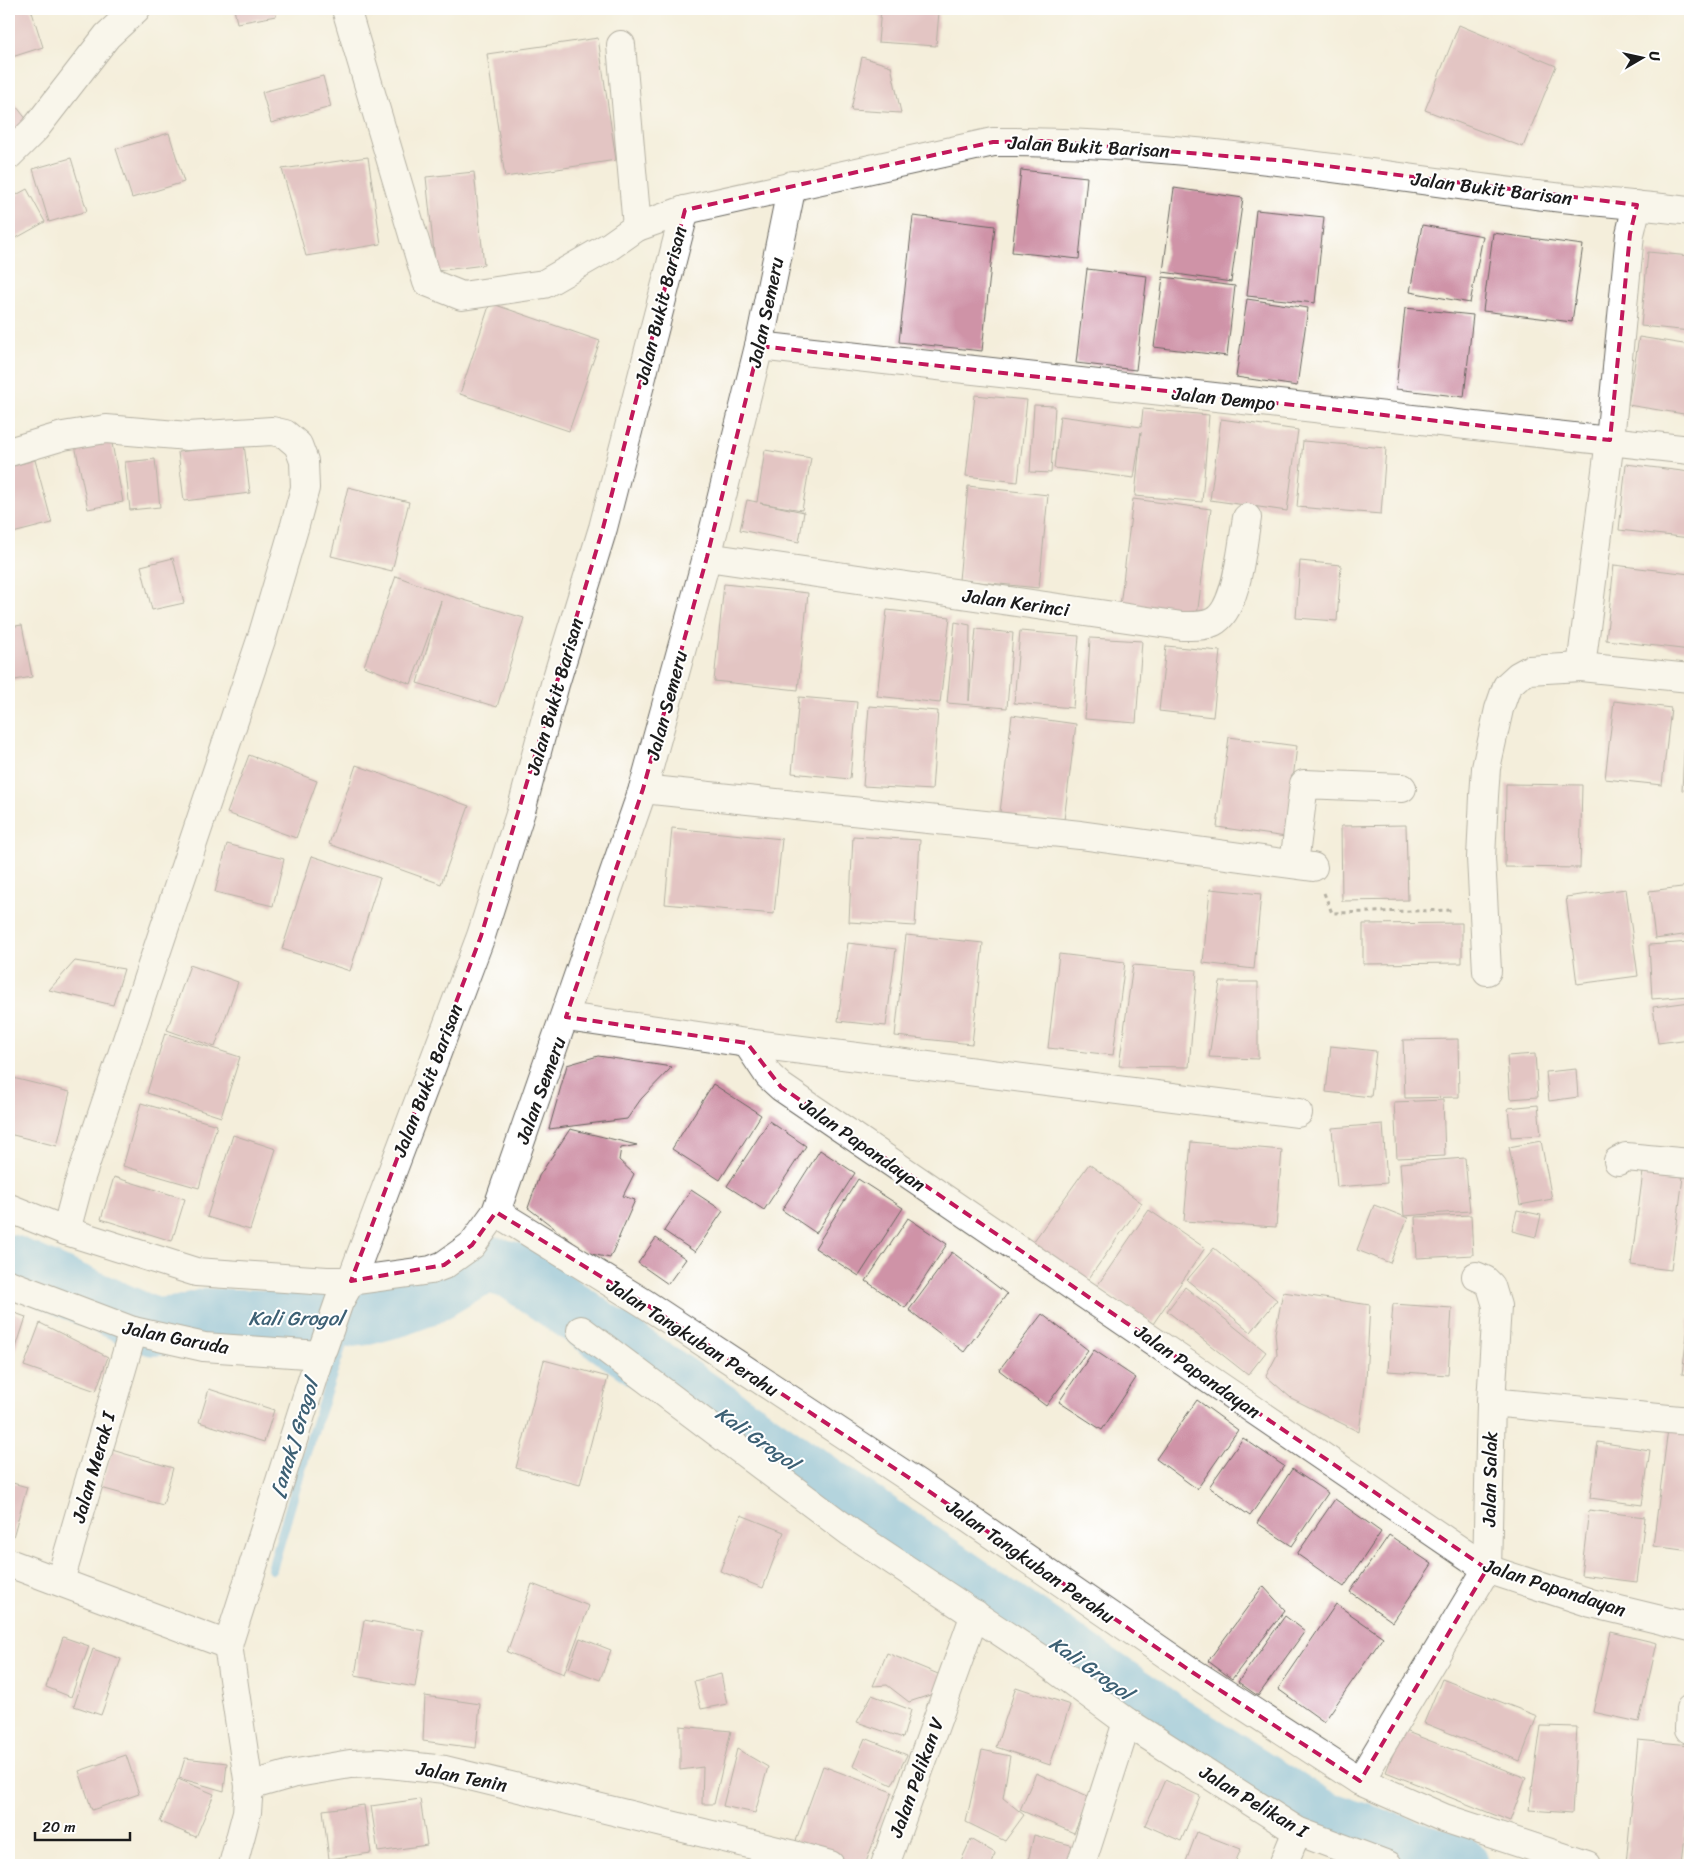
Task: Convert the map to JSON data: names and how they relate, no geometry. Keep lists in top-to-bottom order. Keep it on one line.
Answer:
{"streets":{"street":["Jalan Bukit Barisan","Jalan Semeru","Jalan Dempo","Jalan Kerinci","Jalan Papandayan","Jalan Garuda","Jalan Tangkuban Perahu","Jalan Merak I","Jalan Salak","Jalan Tenin","Jalan Pelikan V","Jalan Pelikan I"]},"crossings":[["Jalan Bukit Barisan","Jalan Semeru"],["Jalan Bukit Barisan","Jalan Garuda"],["Jalan Semeru","Jalan Dempo"],["Jalan Semeru","Jalan Kerinci"],["Jalan Semeru","Jalan Tangkuban Perahu"],["Jalan Papandayan","Jalan Salak"],["Jalan Garuda","Jalan Merak I"],["Jalan Tangkuban Perahu","Jalan Salak"],["Jalan Pelikan V","Jalan Pelikan I"]],"water":["Kali Grogol","[anak] Grogol"],"scale_bar":"20 m","north":"right"}
